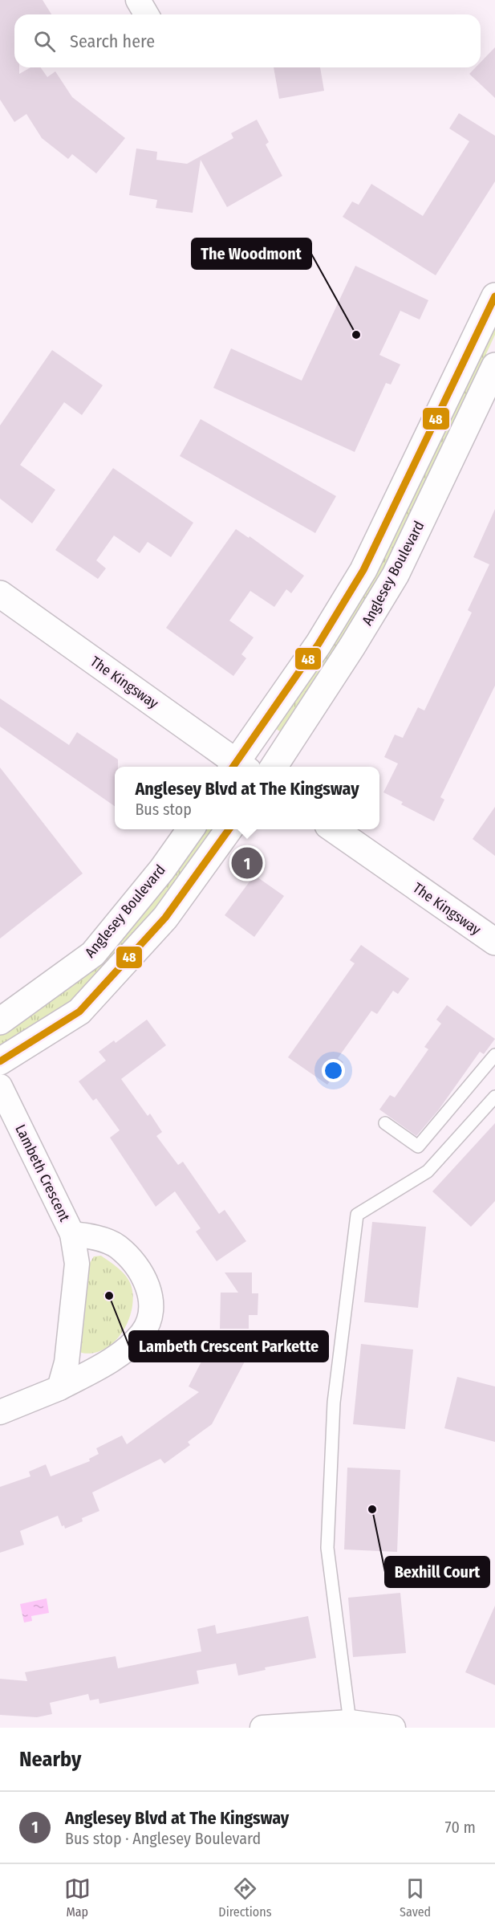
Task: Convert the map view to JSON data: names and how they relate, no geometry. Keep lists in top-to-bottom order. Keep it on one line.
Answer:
{"streets":{"street":["Anglesey Boulevard","The Kingsway","Lambeth Crescent"]},"places":["The Woodmont","Lambeth Crescent Parkette","Bexhill Court"],"lines":["transit line 48"],"page":{"search":"Search here","popup":["Anglesey Blvd at The Kingsway","Bus stop"],"pins":"1","heading":"Nearby","list":[{"mark":"1","name":"Anglesey Blvd at The Kingsway","note":"Bus stop · Anglesey Boulevard","value":"70 m"}],"nav":["Map","Directions","Saved"]}}
